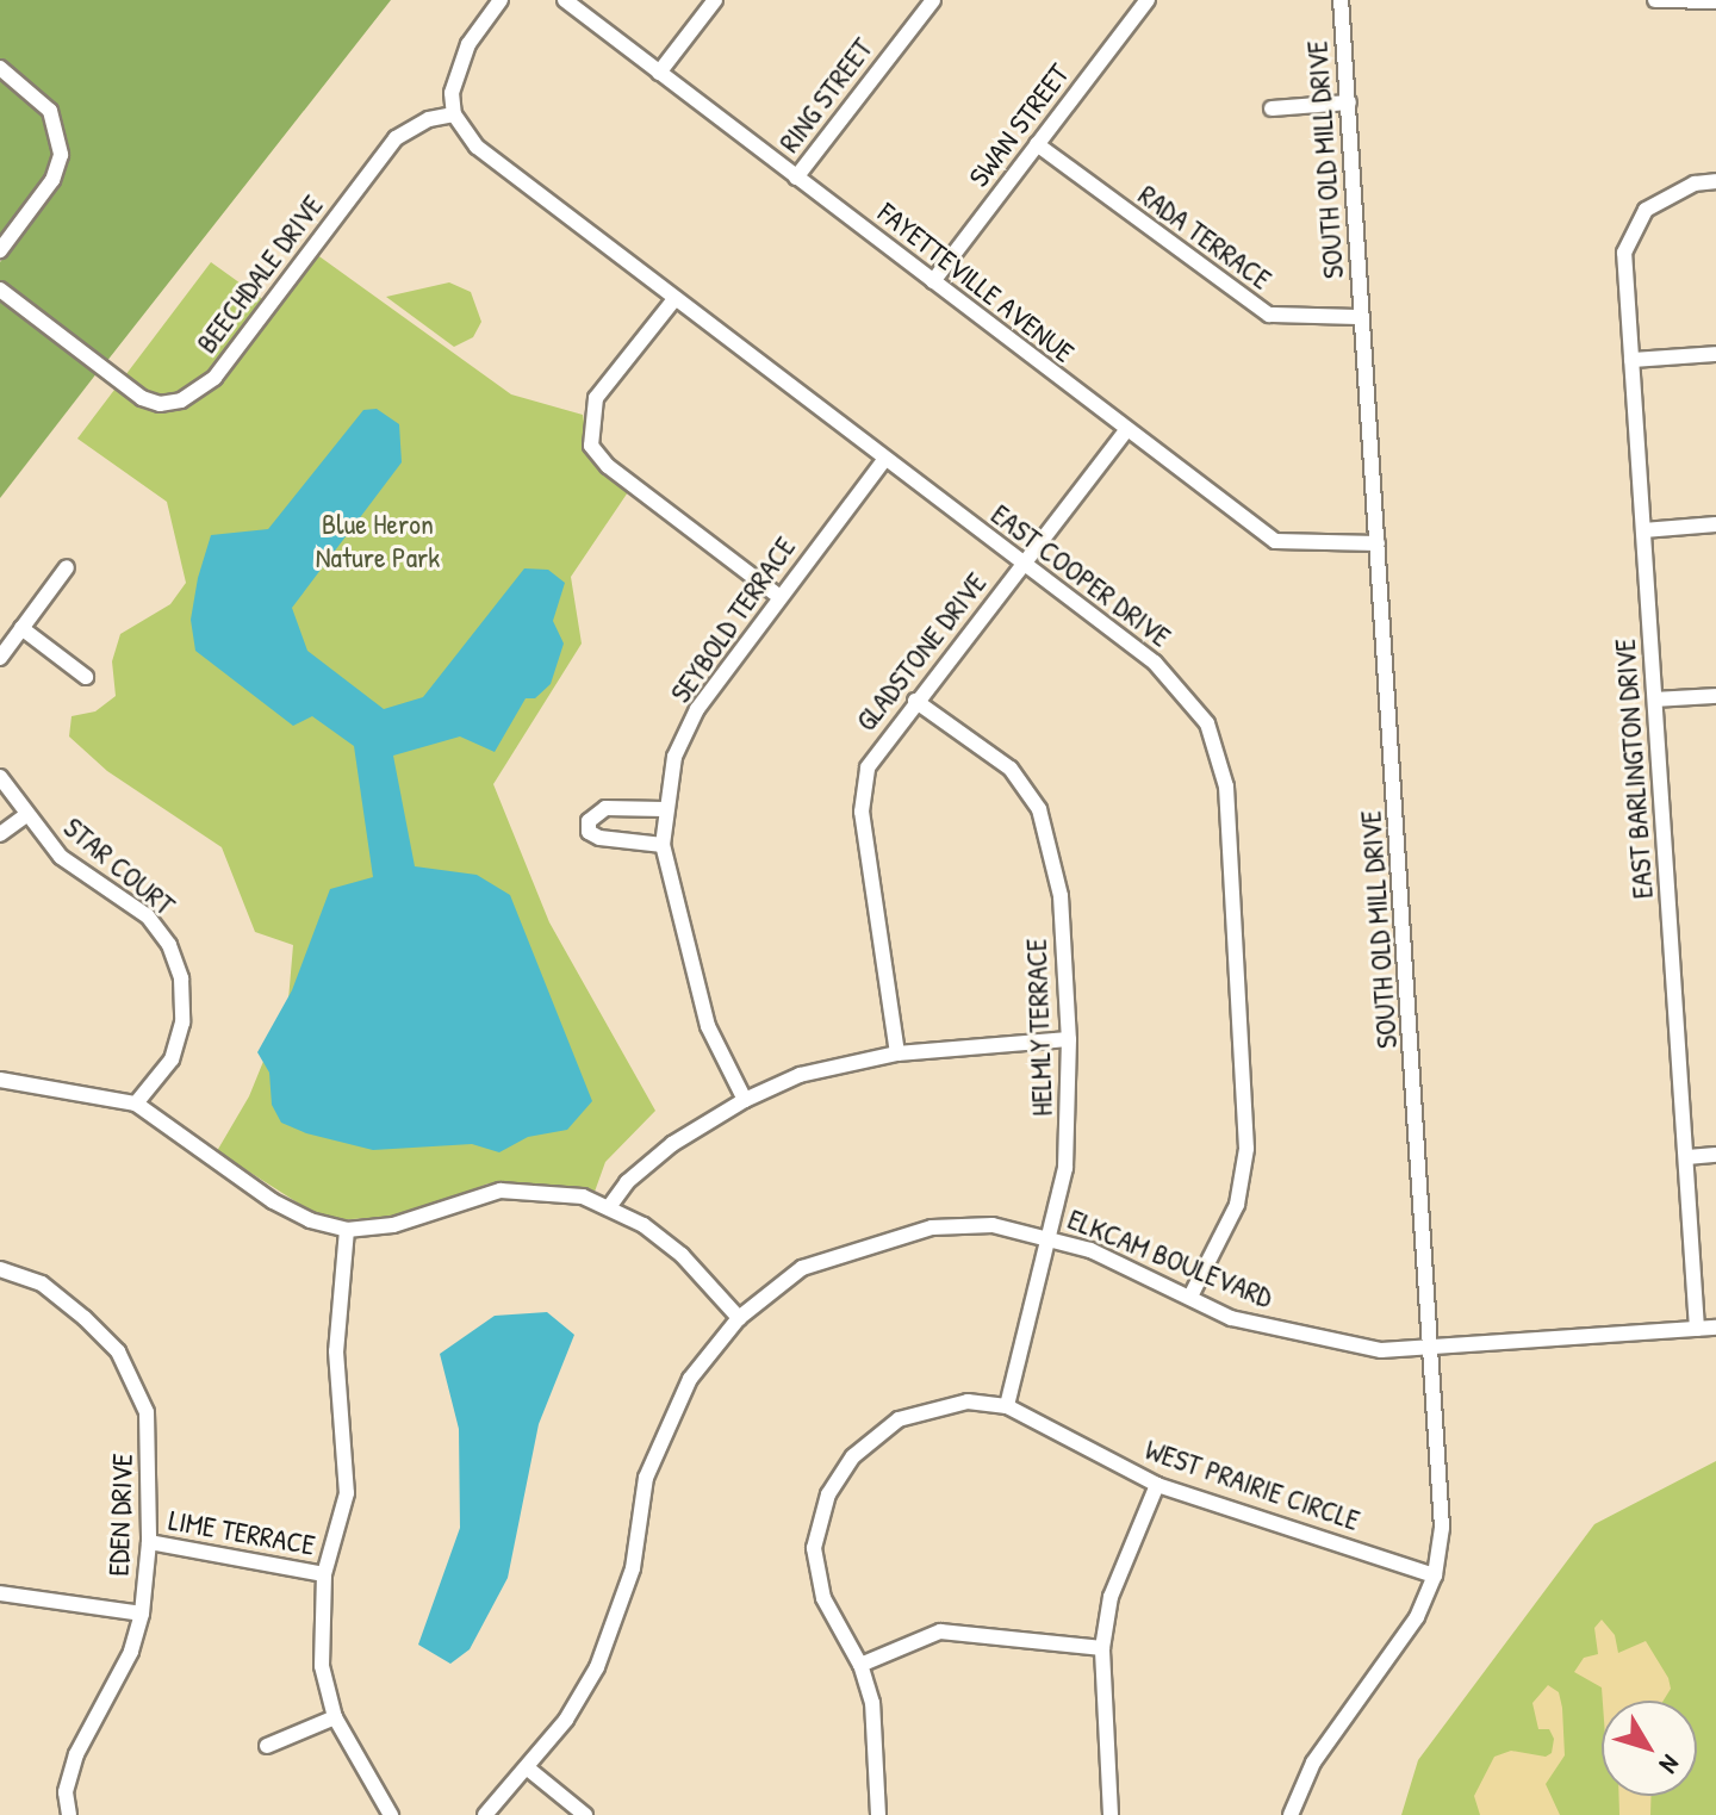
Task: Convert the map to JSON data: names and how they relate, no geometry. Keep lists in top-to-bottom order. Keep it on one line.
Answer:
{"streets":{"street":["RING STREET","SWAN STREET","SOUTH OLD MILL DRIVE","RADA TERRACE","BEECHDALE DRIVE","FAYETTEVILLE AVENUE","EAST COOPER DRIVE","SEYBOLD TERRACE","GLADSTONE DRIVE","EAST BARLINGTON DRIVE","STAR COURT","HELMLY TERRACE","ELKCAM BOULEVARD","WEST PRAIRIE CIRCLE","EDEN DRIVE","LIME TERRACE"]},"crossings":[["RING STREET","FAYETTEVILLE AVENUE"],["SWAN STREET","RADA TERRACE"],["SWAN STREET","FAYETTEVILLE AVENUE"],["SOUTH OLD MILL DRIVE","RADA TERRACE"],["SOUTH OLD MILL DRIVE","FAYETTEVILLE AVENUE"],["SOUTH OLD MILL DRIVE","ELKCAM BOULEVARD"],["SOUTH OLD MILL DRIVE","WEST PRAIRIE CIRCLE"],["BEECHDALE DRIVE","EAST COOPER DRIVE"],["FAYETTEVILLE AVENUE","GLADSTONE DRIVE"],["EAST COOPER DRIVE","SEYBOLD TERRACE"],["EAST COOPER DRIVE","GLADSTONE DRIVE"],["EAST COOPER DRIVE","ELKCAM BOULEVARD"],["GLADSTONE DRIVE","HELMLY TERRACE"],["EAST BARLINGTON DRIVE","ELKCAM BOULEVARD"],["HELMLY TERRACE","ELKCAM BOULEVARD"],["HELMLY TERRACE","WEST PRAIRIE CIRCLE"],["EDEN DRIVE","LIME TERRACE"]],"parks":["Blue Heron Nature Park"],"north":"bottom right"}
